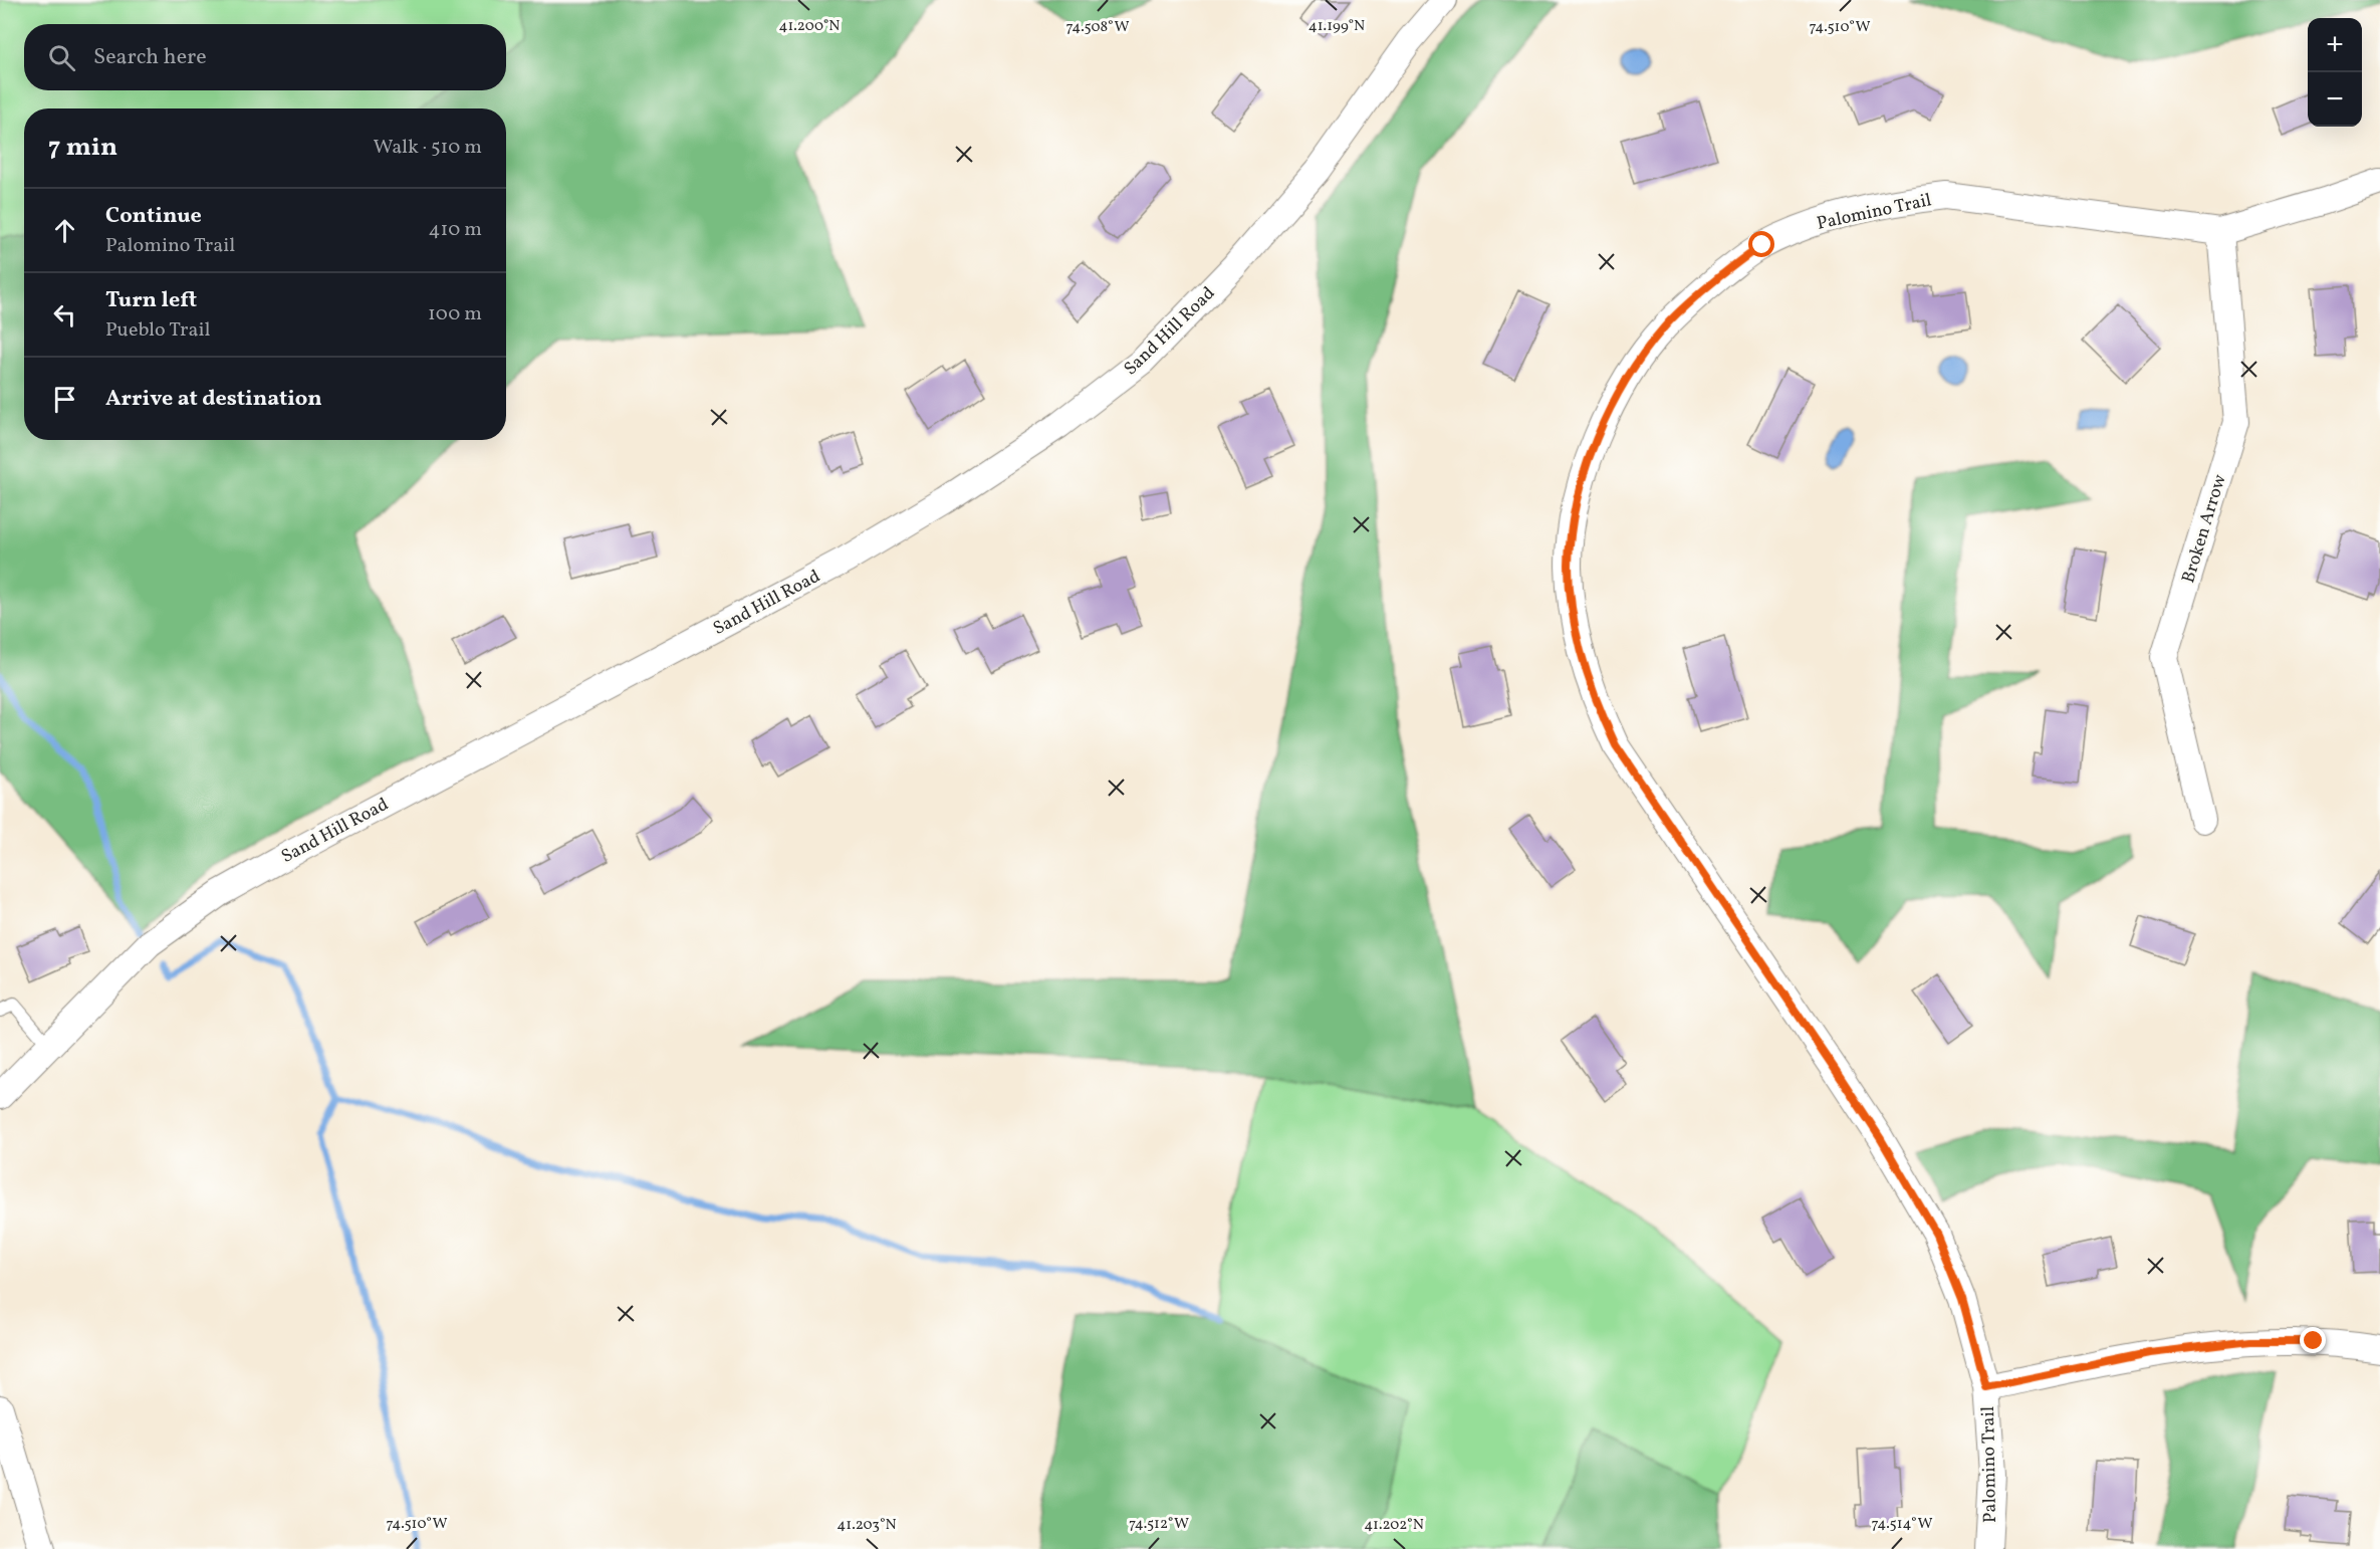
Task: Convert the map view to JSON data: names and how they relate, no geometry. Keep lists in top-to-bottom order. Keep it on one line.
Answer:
{"streets":{"street":["Palomino Trail","Sand Hill Road","Broken Arrow"]},"crossings":[["Palomino Trail","Broken Arrow"]],"page":{"map_buttons":["+","−"],"search":"Search here","heading":["7 min","Walk · 510 m"],"list":[["Continue","Palomino Trail","410 m"],["Turn left","Pueblo Trail","100 m"],"Arrive at destination"]},"coordinates":["41.199°N","41.200°N","74.508°W","74.510°W","74.512°W","74.514°W","41.203°N","41.202°N"]}
